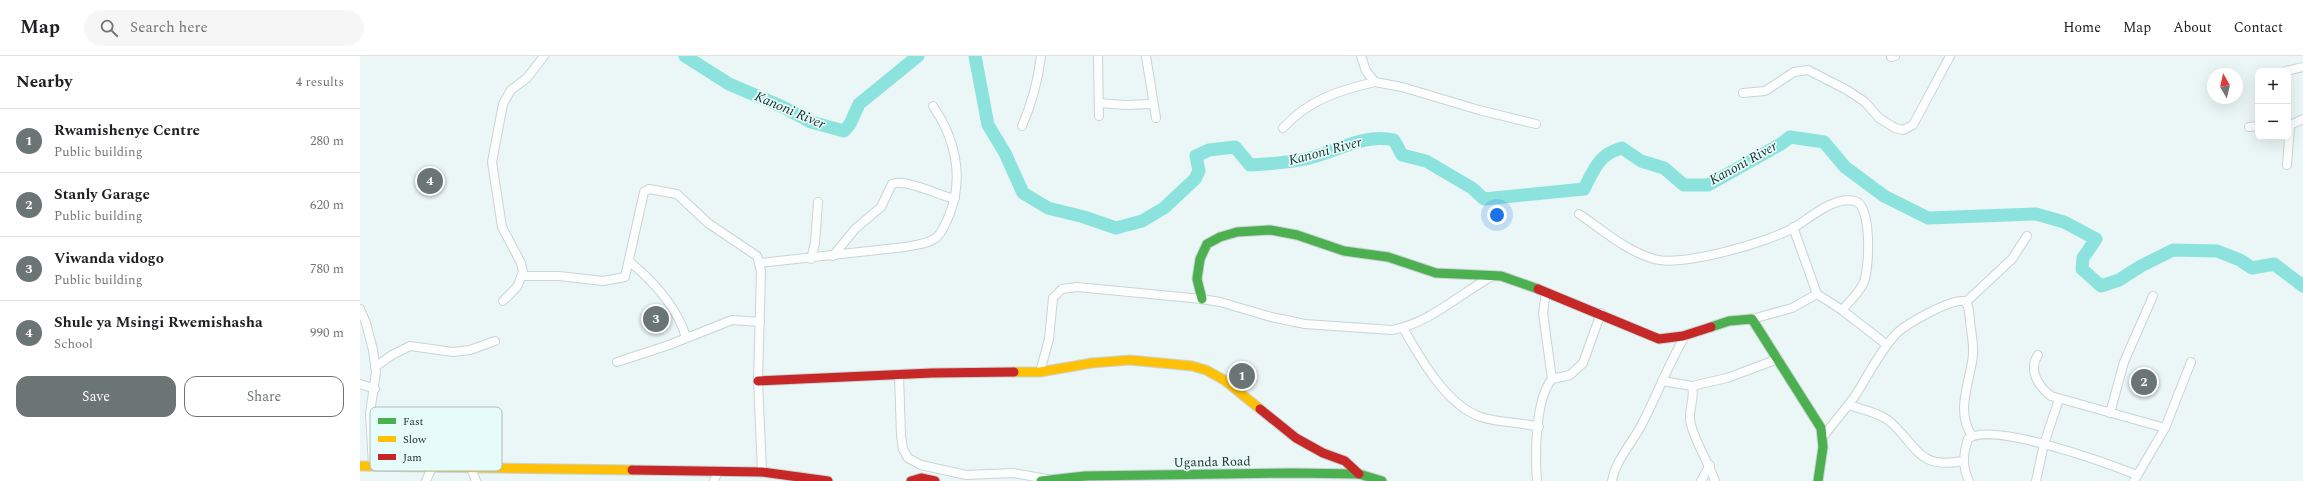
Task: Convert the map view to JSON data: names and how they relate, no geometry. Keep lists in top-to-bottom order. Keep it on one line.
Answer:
{"streets":{"main road":["Uganda Road"]},"water":["Kanoni River"],"legend":["Fast","Slow","Jam"],"north":"top","page":{"header":"Map","search":"Search here","nav":["Home","Map","About","Contact"],"heading":["Nearby","4 results"],"map_buttons":["+","−"],"list":[{"mark":"1","name":"Rwamishenye Centre","note":"Public building","value":"280 m"},{"mark":"2","name":"Stanly Garage","note":"Public building","value":"620 m"},{"mark":"3","name":"Viwanda vidogo","note":"Public building","value":"780 m"},{"mark":"4","name":"Shule ya Msingi Rwemishasha","note":"School","value":"990 m"}],"pins":["4","3","1","2"],"buttons":["Save","Share"]}}
